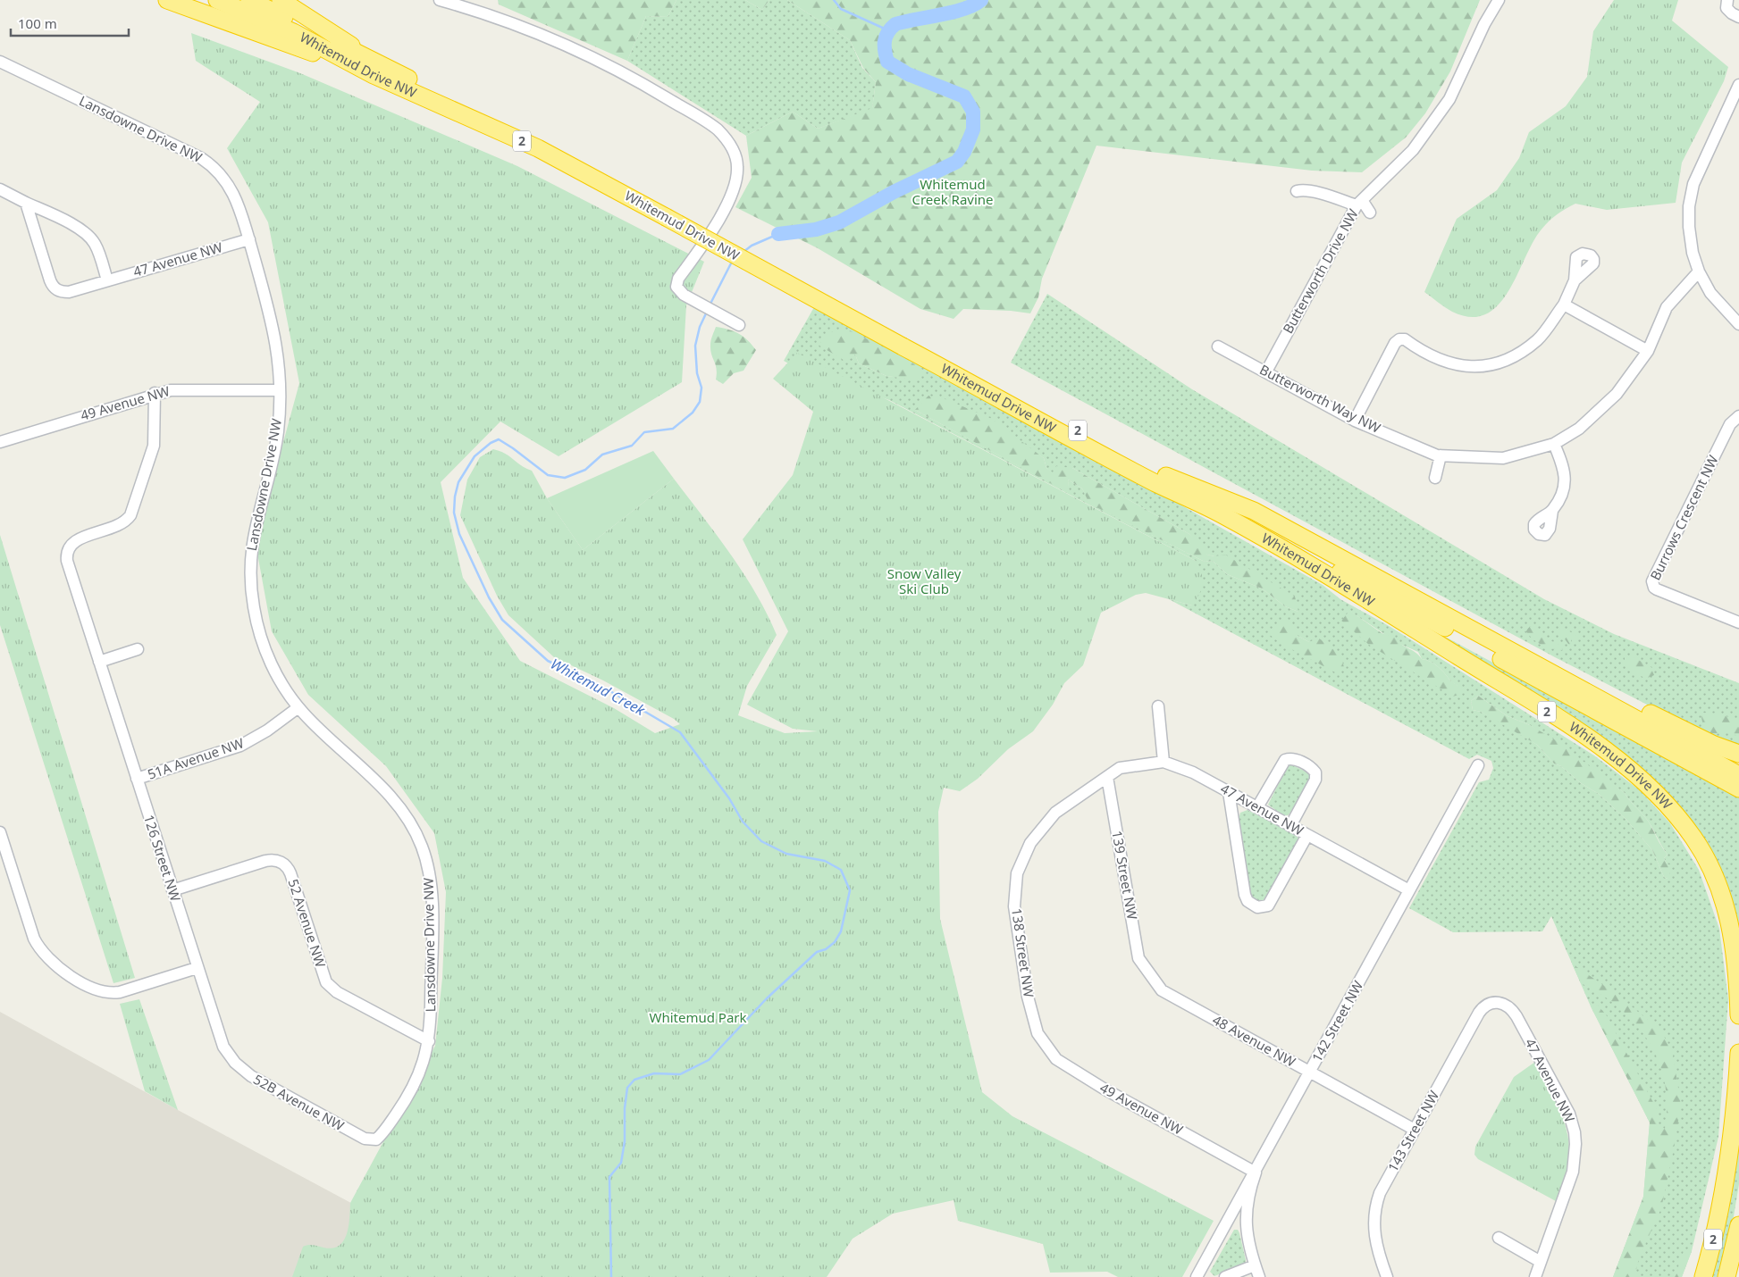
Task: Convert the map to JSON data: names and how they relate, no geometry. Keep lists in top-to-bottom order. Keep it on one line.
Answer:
{"streets":{"highway":["Whitemud Drive NW","2"],"street":["Lansdowne Drive NW","47 Avenue NW","Butterworth Drive NW","Butterworth Way NW","49 Avenue NW","Burrows Crescent NW","51A Avenue NW","126 Street NW","139 Street NW","52 Avenue NW","138 Street NW","142 Street NW","48 Avenue NW","52B Avenue NW","143 Street NW"]},"crossings":[["Lansdowne Drive NW","47 Avenue NW"],["Lansdowne Drive NW","49 Avenue NW"],["Lansdowne Drive NW","51A Avenue NW"],["Lansdowne Drive NW","52 Avenue NW"],["Lansdowne Drive NW","52B Avenue NW"],["47 Avenue NW","139 Street NW"],["47 Avenue NW","138 Street NW"],["47 Avenue NW","142 Street NW"],["47 Avenue NW","143 Street NW"],["Butterworth Drive NW","Butterworth Way NW"],["49 Avenue NW","126 Street NW"],["49 Avenue NW","138 Street NW"],["49 Avenue NW","142 Street NW"],["51A Avenue NW","126 Street NW"],["126 Street NW","52 Avenue NW"],["126 Street NW","52B Avenue NW"],["139 Street NW","138 Street NW"],["139 Street NW","48 Avenue NW"],["142 Street NW","48 Avenue NW"],["48 Avenue NW","143 Street NW"]],"water":["Whitemud Creek"],"parks":["Whitemud Creek Ravine","Snow Valley Ski Club","Whitemud Park"],"scale_bar":"100 m"}
